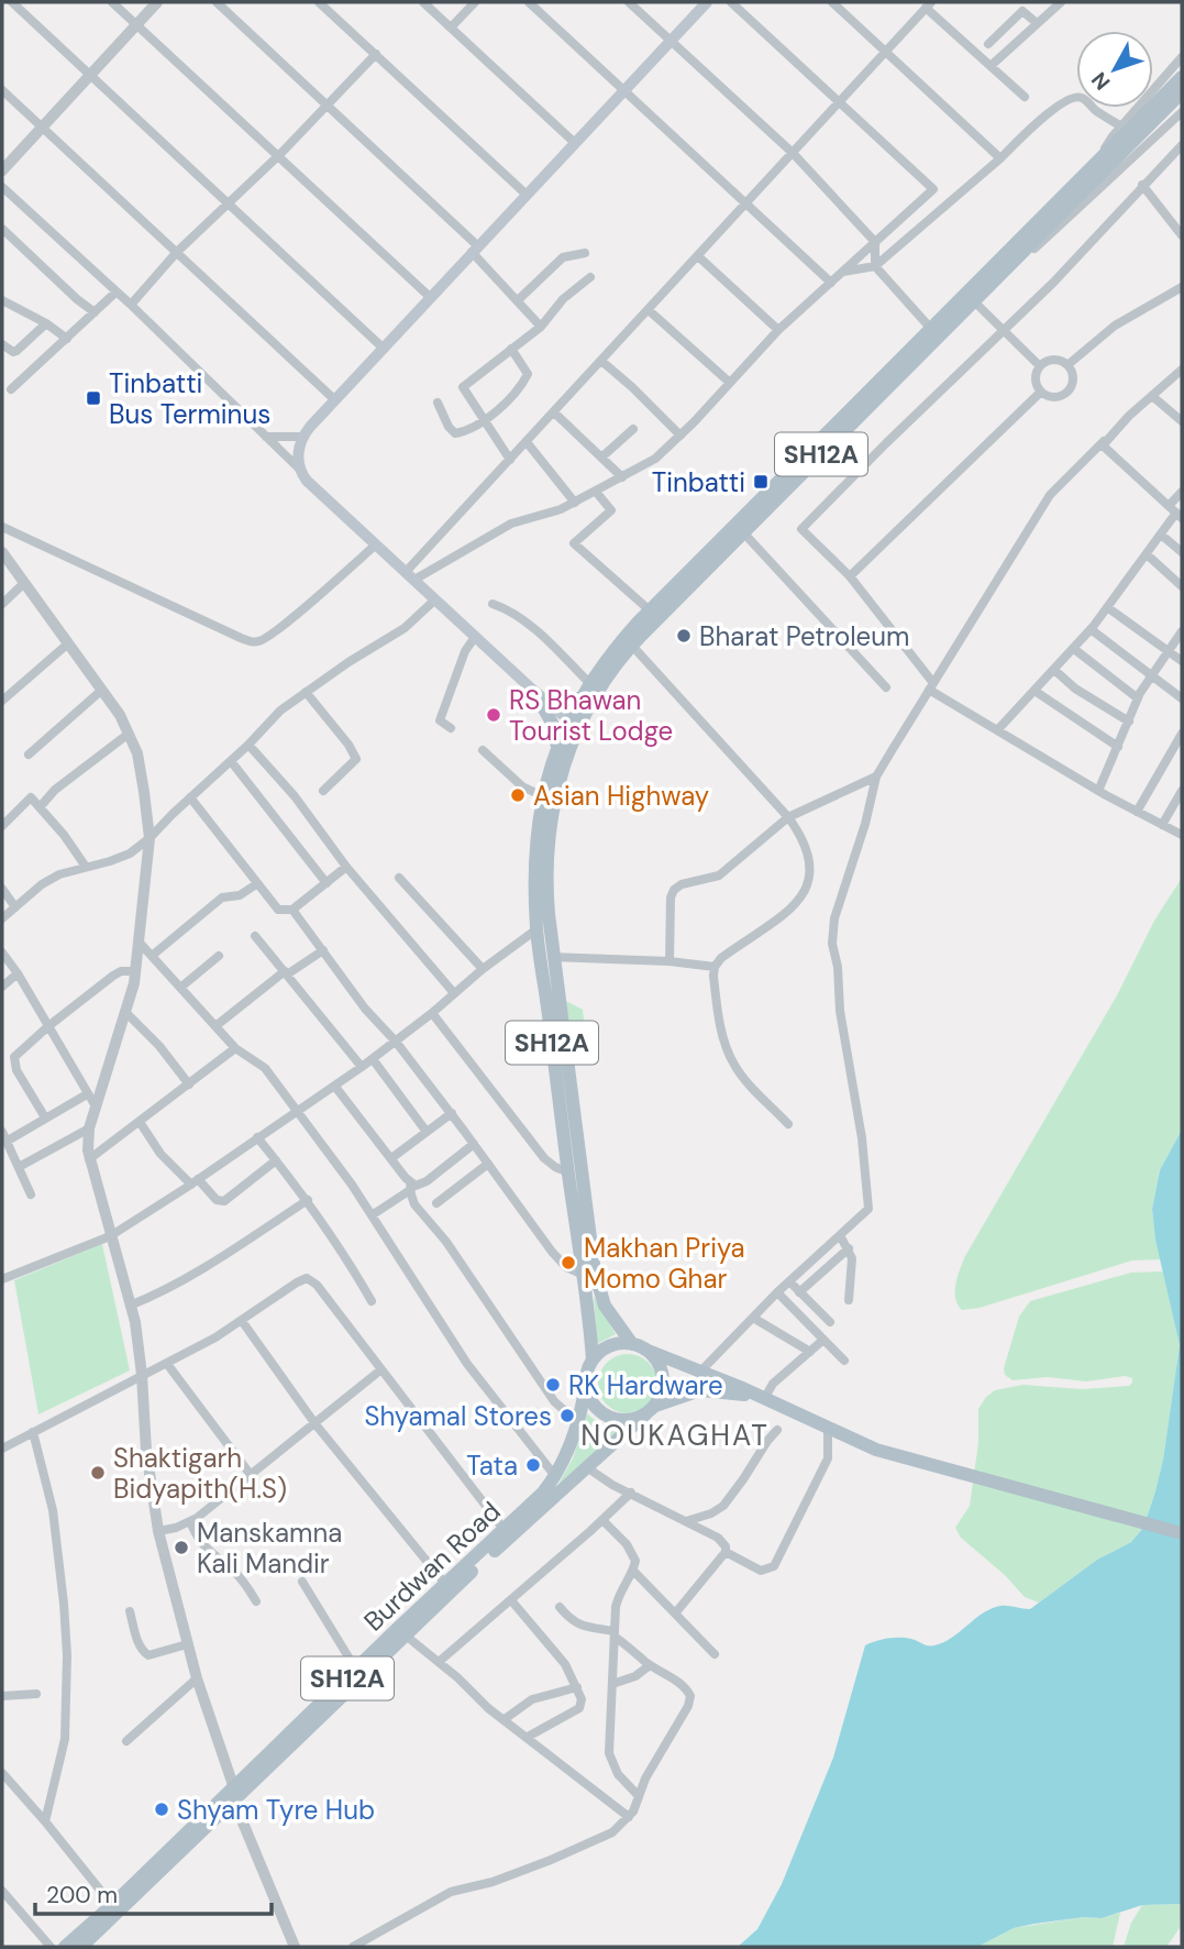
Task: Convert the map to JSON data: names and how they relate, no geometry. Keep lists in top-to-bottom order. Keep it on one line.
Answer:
{"streets":{"main road":["SH12A","Burdwan Road"]},"crossings":[["SH12A","Burdwan Road"]],"districts":["NOUKAGHAT"],"places":{"transit":["Tinbatti Bus Terminus","Tinbatti"],"other":["Bharat Petroleum","RS Bhawan Tourist Lodge","Asian Highway","Makhan Priya Momo Ghar","RK Hardware","Shyamal Stores","Tata","Shaktigarh Bidyapith(H.S)","Manskamna Kali Mandir","Shyam Tyre Hub"]},"scale_bar":"200 m","north":"bottom left"}
